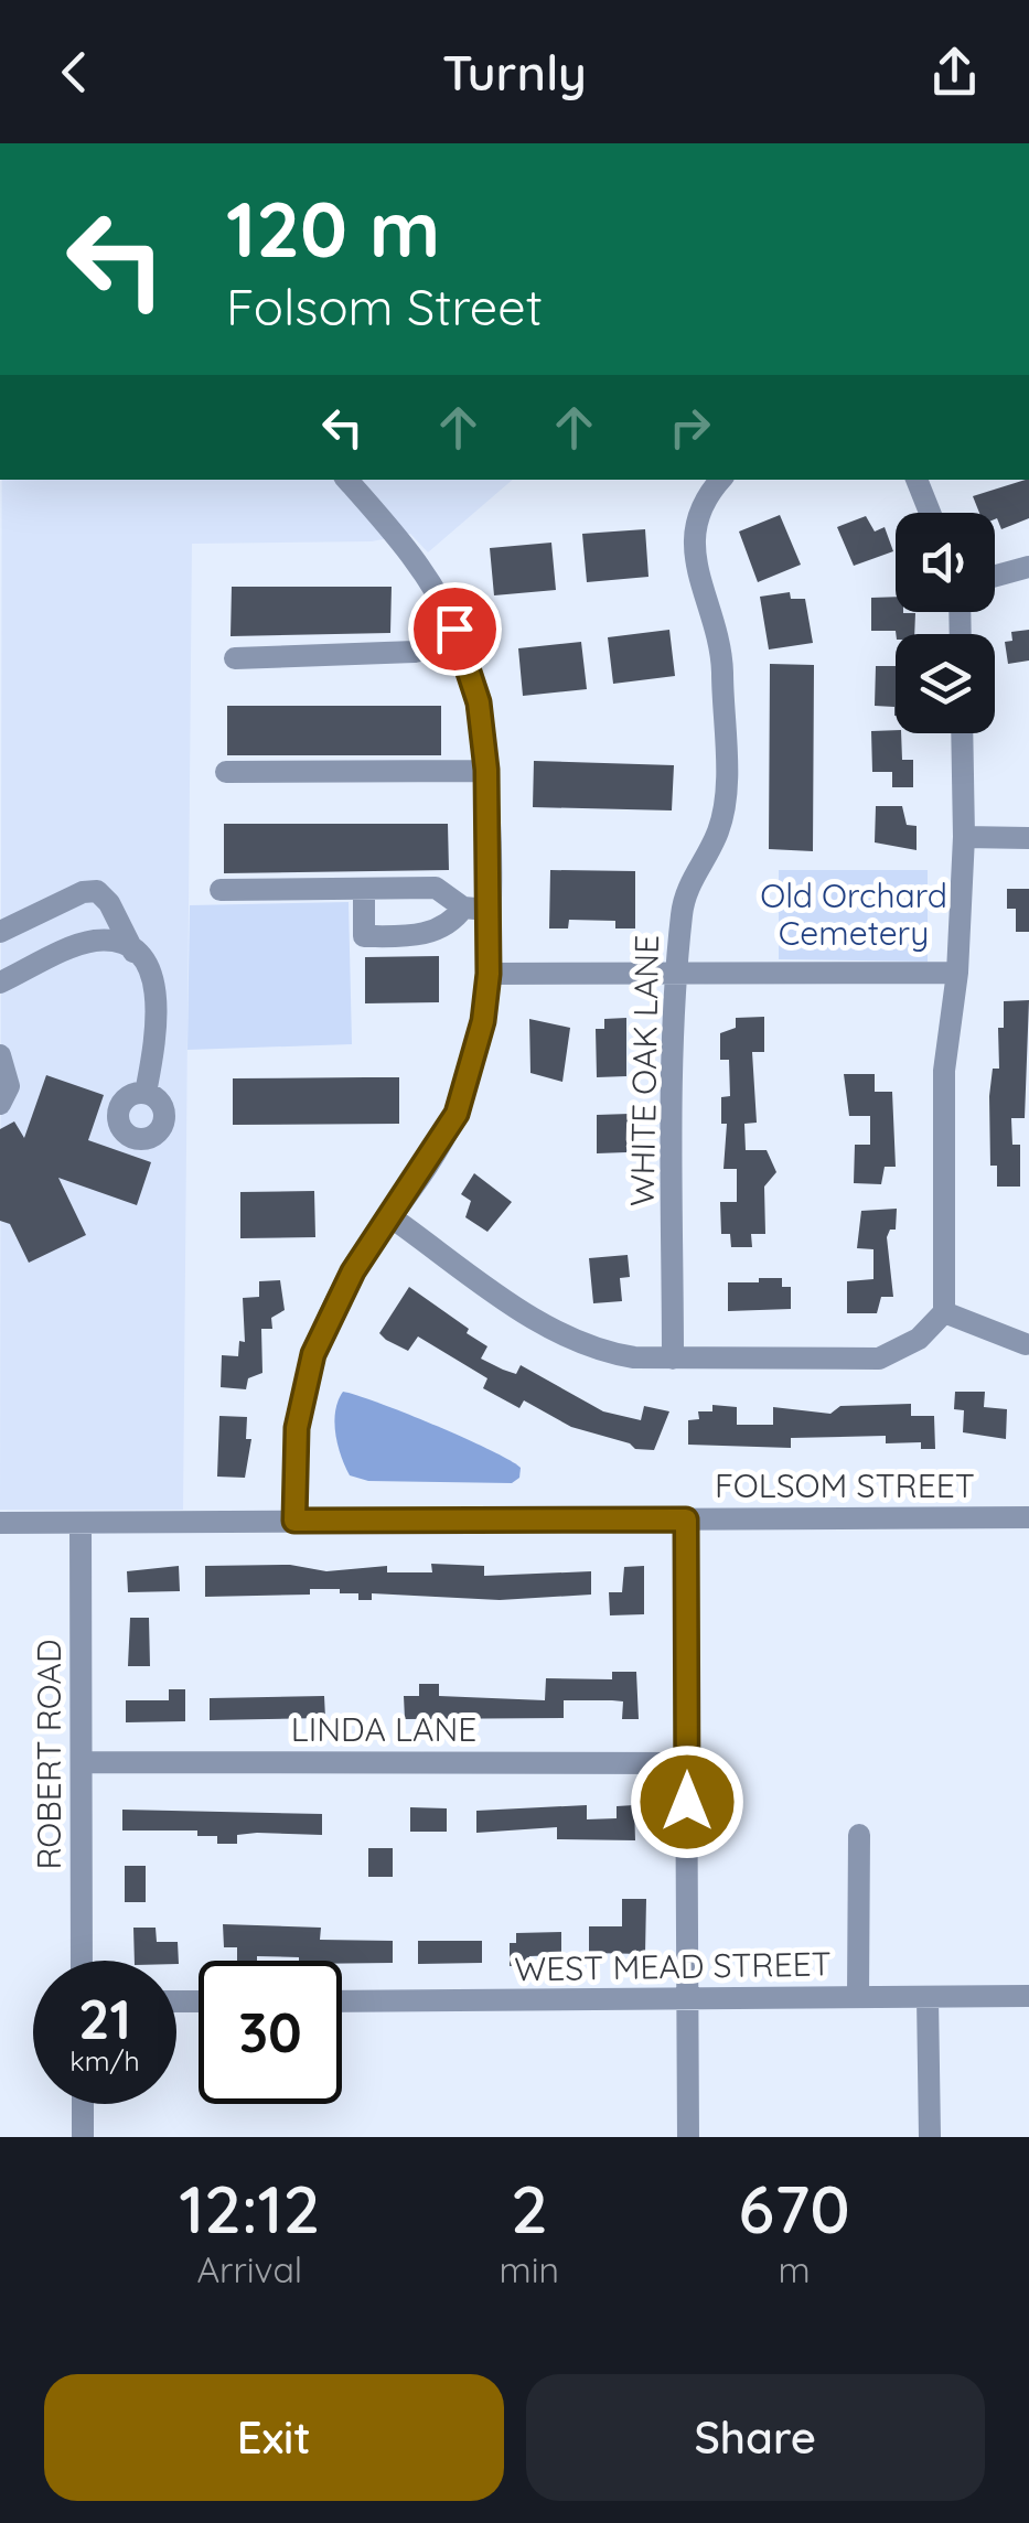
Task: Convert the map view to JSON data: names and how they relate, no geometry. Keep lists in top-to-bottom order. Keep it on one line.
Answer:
{"streets":{"street":["WHITE OAK LANE","FOLSOM STREET","LINDA LANE","ROBERT ROAD","WEST MEAD STREET"]},"crossings":[["FOLSOM STREET","ROBERT ROAD"],["LINDA LANE","ROBERT ROAD"]],"parks":["Old Orchard Cemetery"],"page":{"header":"Turnly","turn":["120 m","Folsom Street"],"speed":"21 km/h","limit":"30","eta":["12:12","Arrival","2","min","670","m"],"buttons":["Exit","Share"]}}
